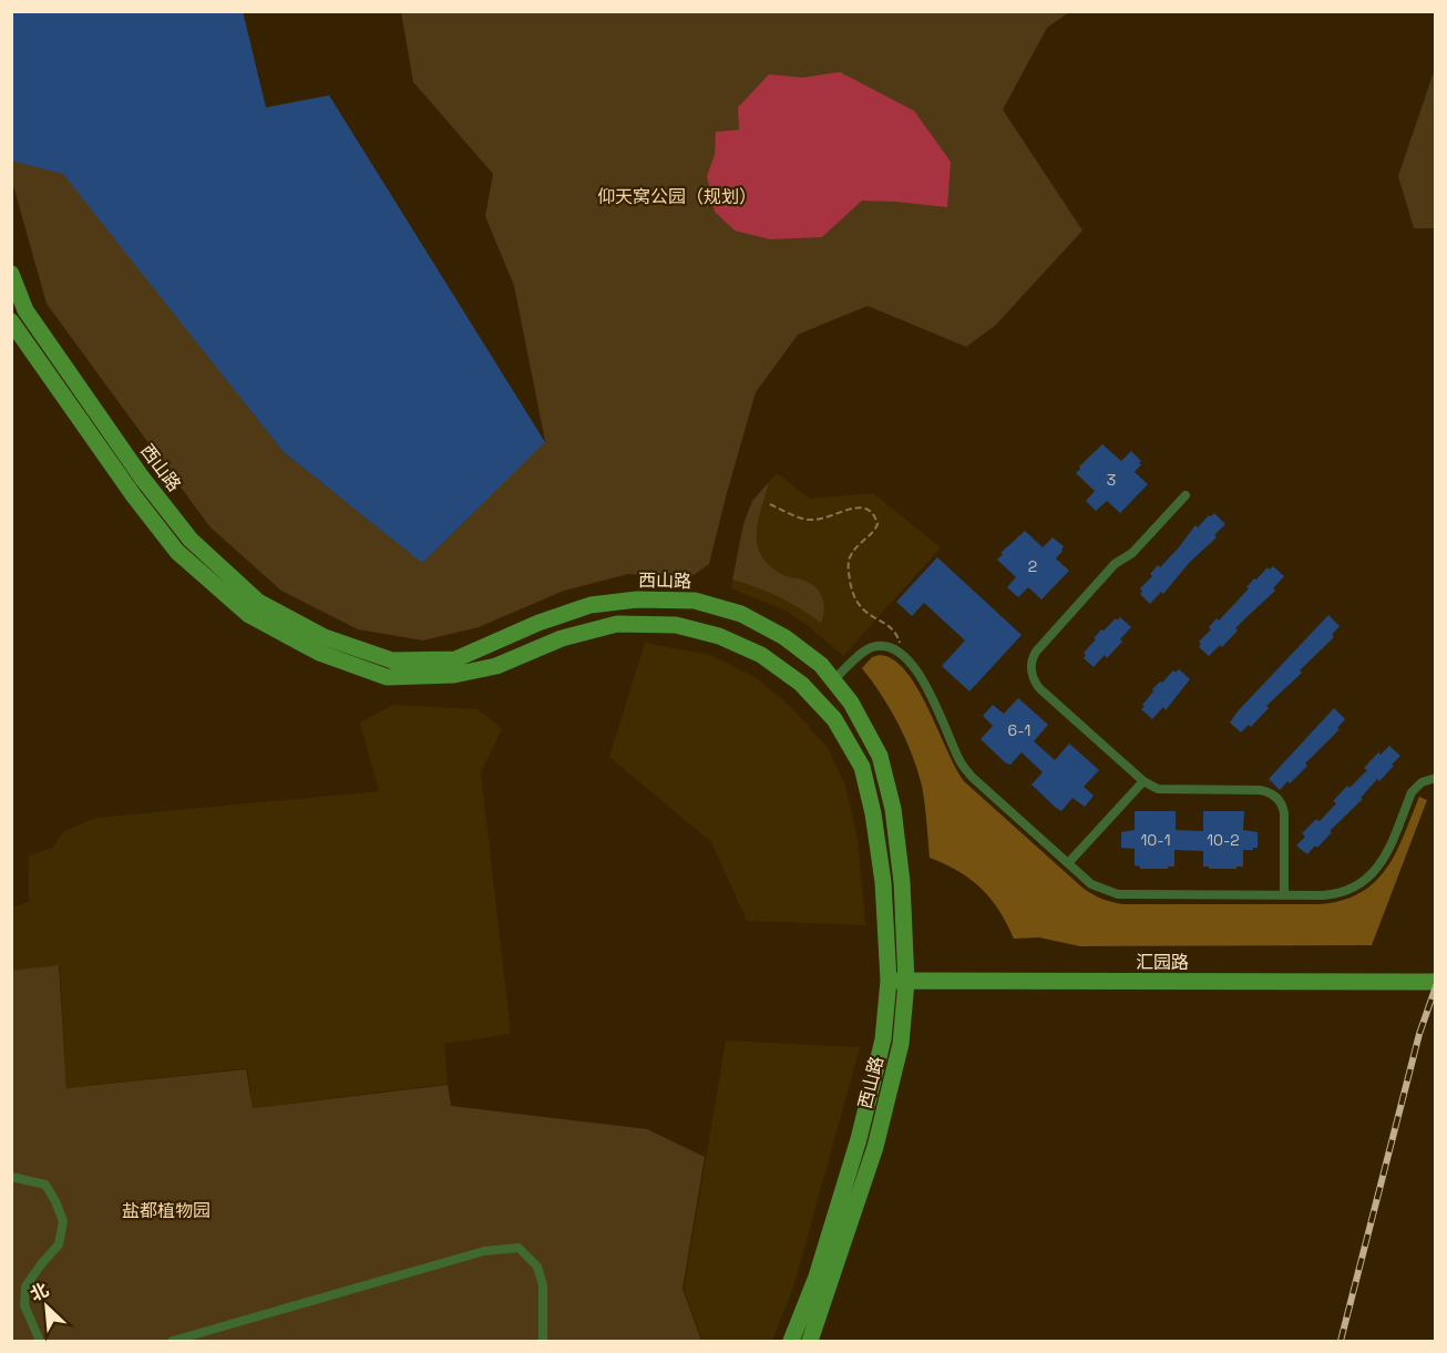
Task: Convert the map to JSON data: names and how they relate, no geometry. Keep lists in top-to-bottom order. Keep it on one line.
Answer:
{"streets":{"main road":["西山路","汇园路"]},"crossings":[["西山路","汇园路"]],"parks":["仰天窝公园（规划）","盐都植物园"],"house_numbers":["3","2","6-1","10-1","10-2"],"north":"top left"}
